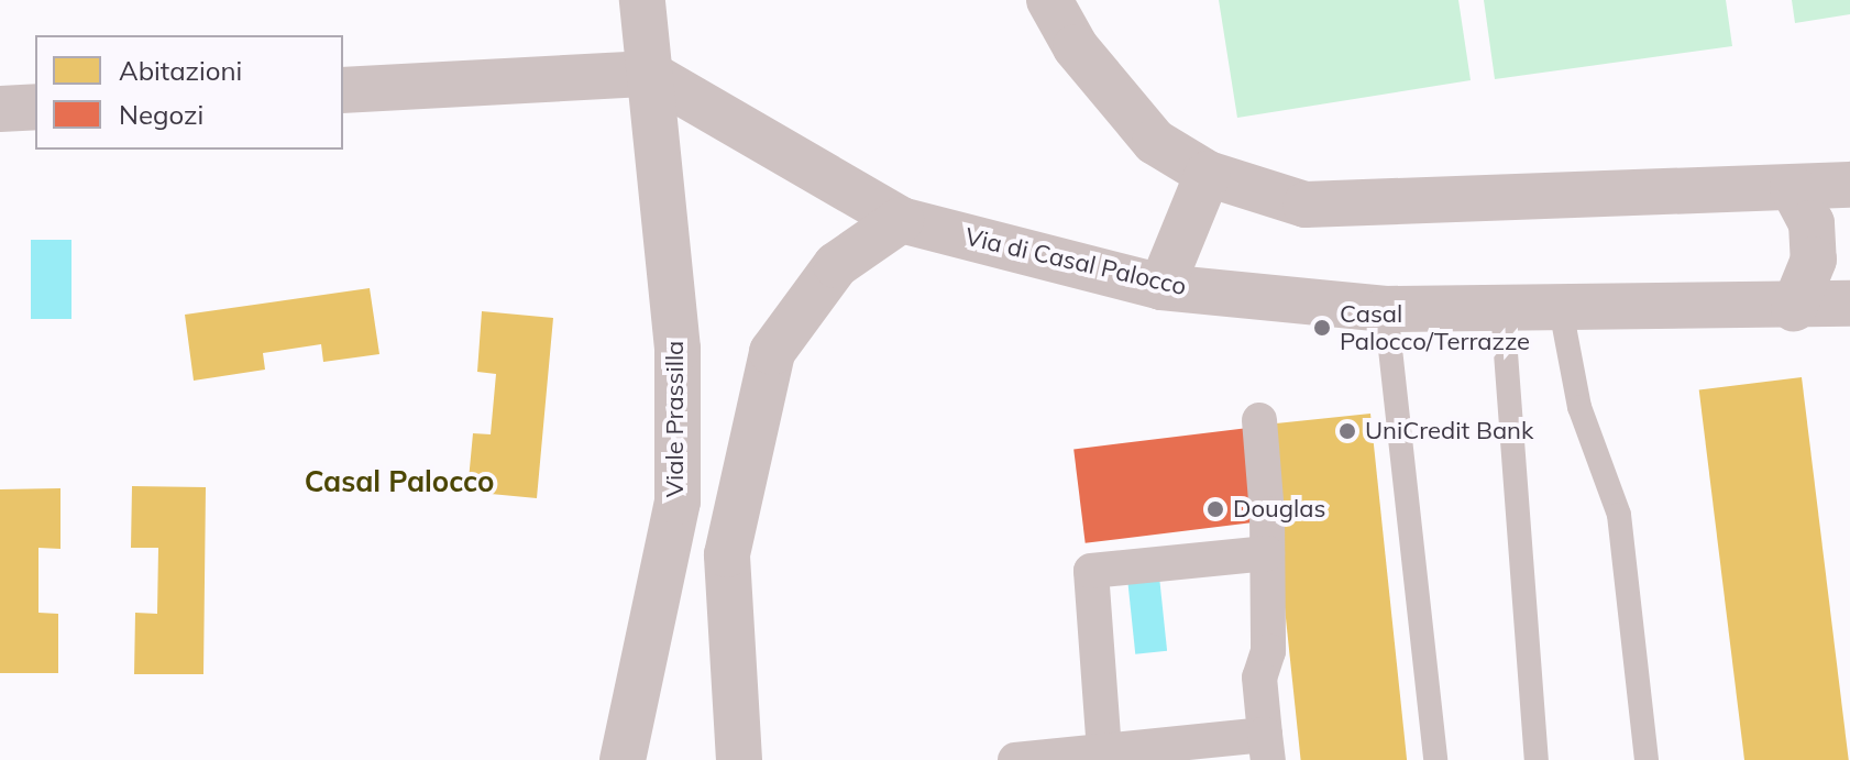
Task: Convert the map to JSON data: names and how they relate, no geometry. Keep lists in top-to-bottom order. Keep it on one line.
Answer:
{"streets":{"street":["Via di Casal Palocco","Viale Prassilla"]},"crossings":[["Via di Casal Palocco","Viale Prassilla"]],"districts":["Casal Palocco"],"places":["Casal Palocco/Terrazze","UniCredit Bank","Douglas"],"legend":["Abitazioni","Negozi"]}
